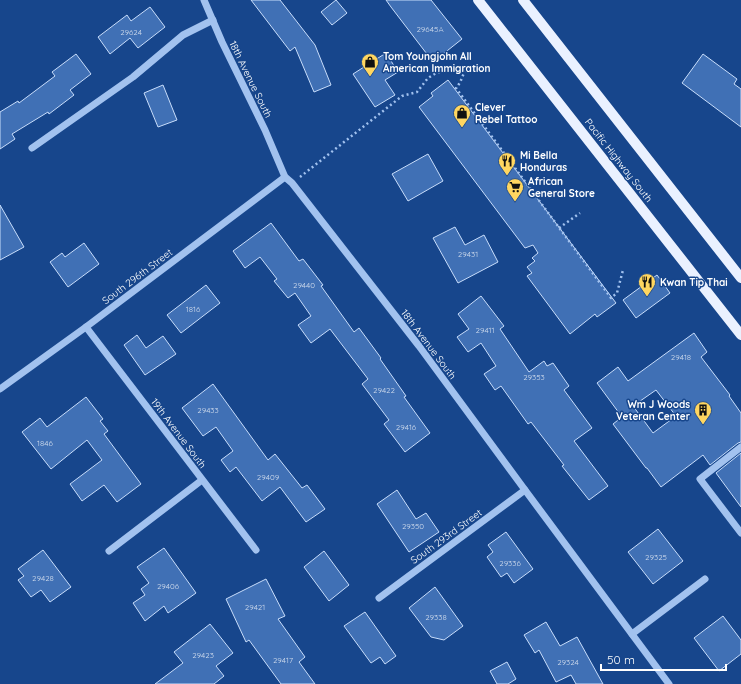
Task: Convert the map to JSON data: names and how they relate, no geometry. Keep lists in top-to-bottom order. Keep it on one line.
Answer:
{"streets":{"main road":["Pacific Highway South"],"street":["18th Avenue South","South 296th Street","19th Avenue South","South 293rd Street"]},"crossings":[["18th Avenue South","South 296th Street"],["18th Avenue South","South 293rd Street"],["South 296th Street","19th Avenue South"]],"places":{"shop":["Tom Youngjohn All American Immigration","Clever Rebel Tattoo"],"restaurant":["Mi Bella Honduras","Kwan Tip Thai"],"supermarket":["African General Store"],"building":["Wm J Woods Veteran Center"]},"house_numbers":["29645A","29624","29431","29440","1816","29411","29418","29353","29422","29433","29416","1846","29409","29350","29325","29336","29428","29406","29421","29338","29423","29417","29324"],"scale_bar":"50 m"}
